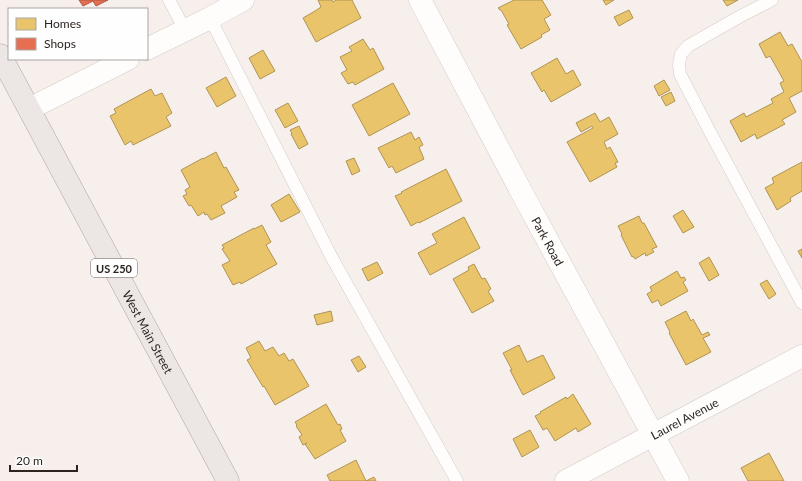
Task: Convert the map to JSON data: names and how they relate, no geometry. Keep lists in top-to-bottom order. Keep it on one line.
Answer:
{"streets":{"main road":["US 250","West Main Street"],"street":["Park Road","Laurel Avenue"]},"crossings":[["Park Road","Laurel Avenue"]],"legend":["Homes","Shops"],"scale_bar":"20 m"}
